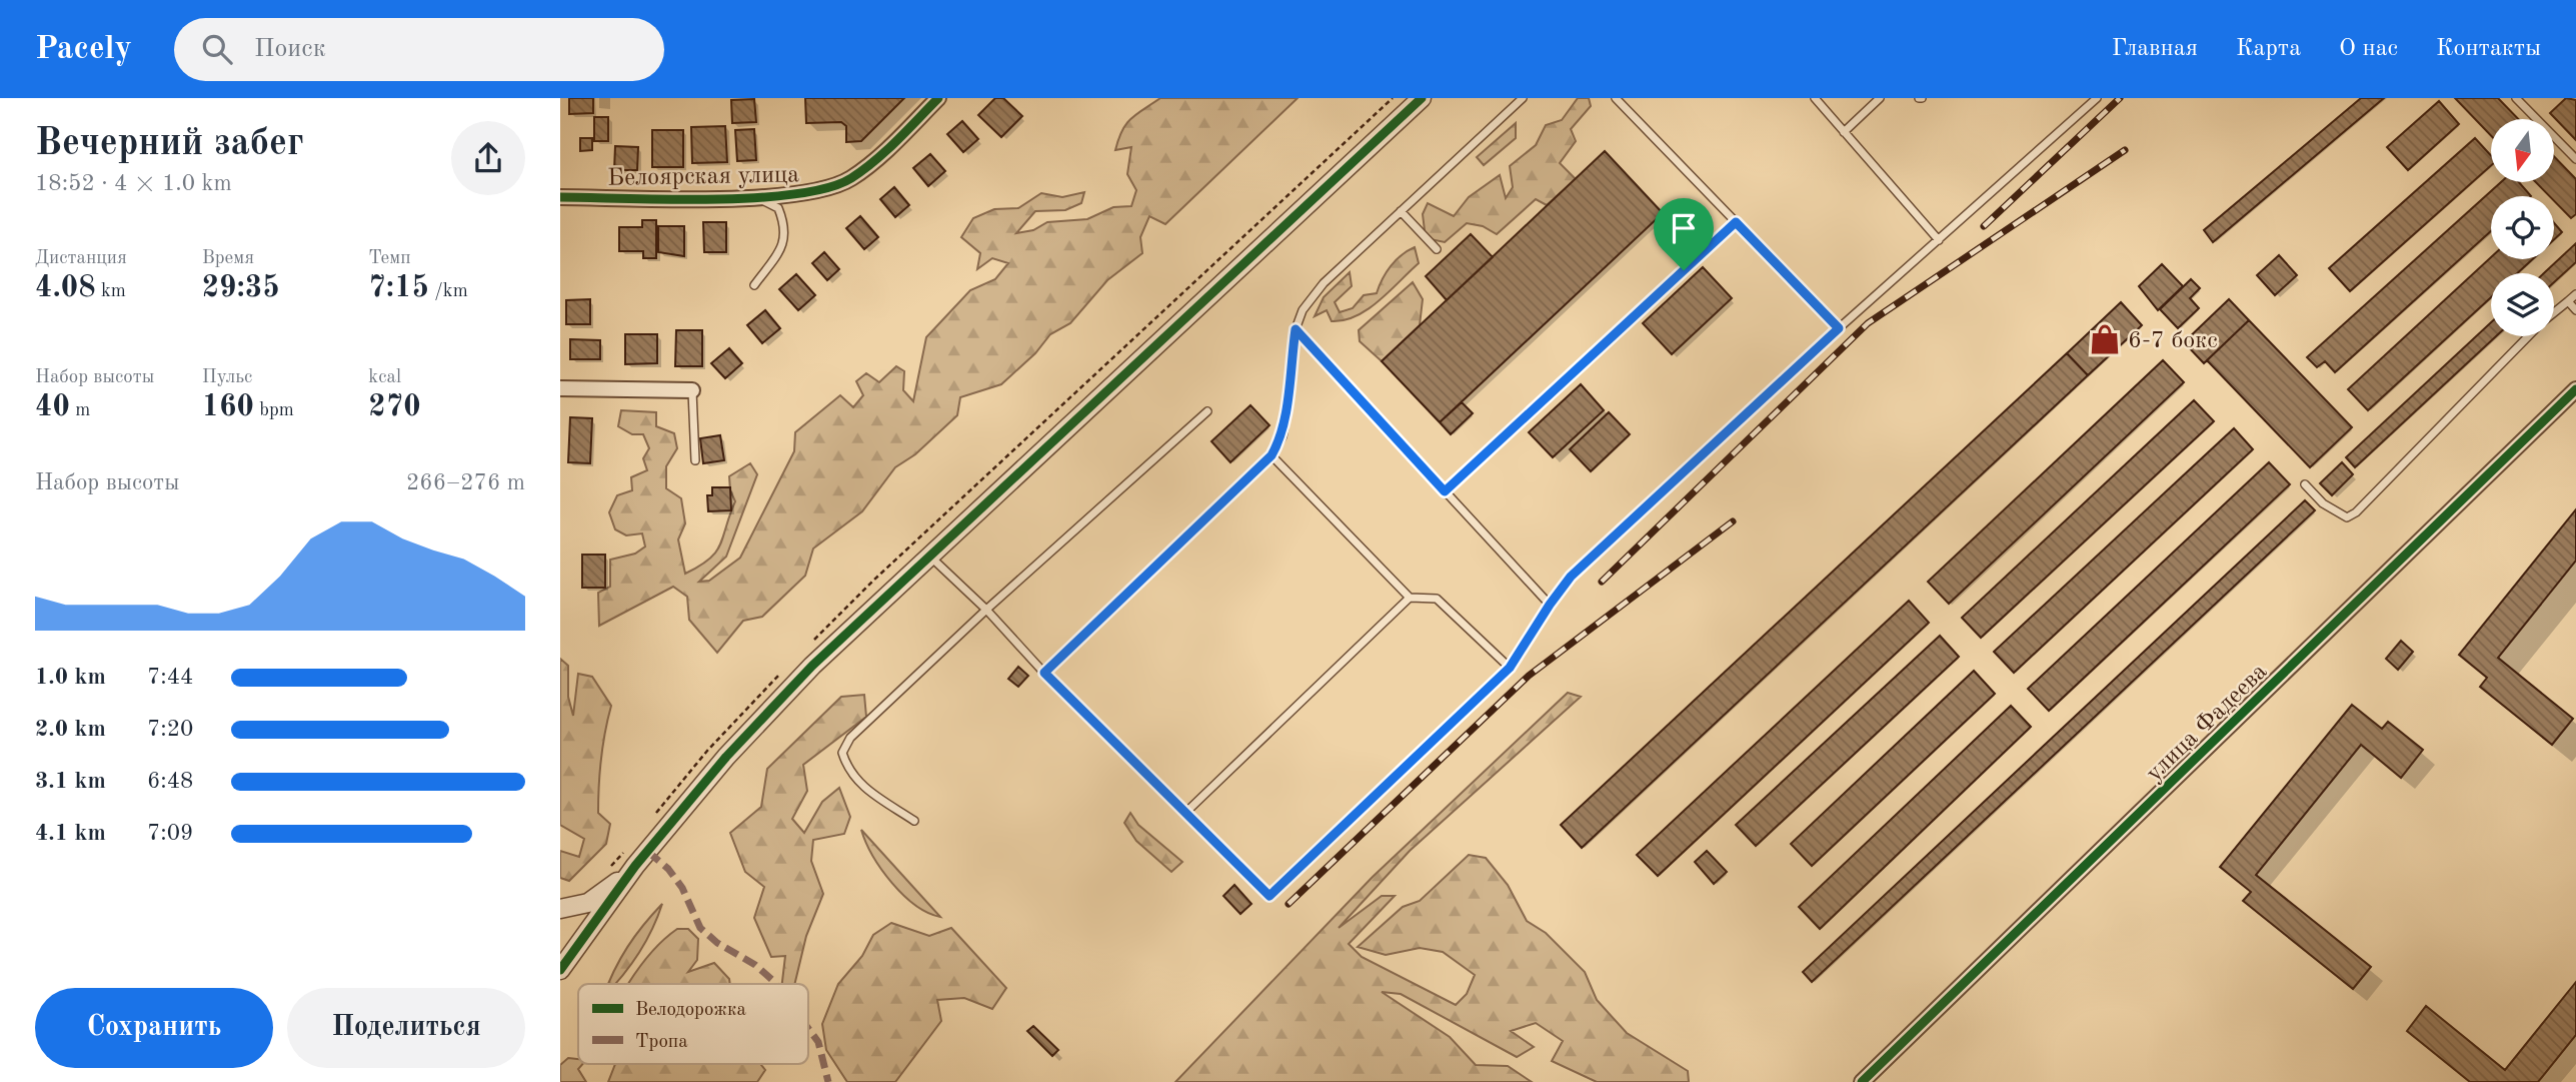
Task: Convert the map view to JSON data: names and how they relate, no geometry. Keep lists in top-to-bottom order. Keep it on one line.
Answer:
{"streets":{"street":["Белоярская улица","улица Фадеева"]},"places":{"shop":["6-7 бокс"]},"legend":["Велодорожка","Тропа"],"north":"bottom","page":{"header":"Pacely","search":"Поиск","nav":["Главная","Карта","О нас","Контакты"],"heading":["Вечерний забег","18:52 · 4 × 1.0 km"],"stats":[["Дистанция","4.08 km"],["Время","29:35"],["Темп","7:15 /km"],["Набор высоты","40 m"],["Пульс","160 bpm"],["kcal","270"]],"chart":["Набор высоты","266–276 m"],"list":[{"name":"1.0 km","note":"7:44"},{"name":"2.0 km","note":"7:20"},{"name":"3.1 km","note":"6:48"},{"name":"4.1 km","note":"7:09"}],"buttons":["Сохранить","Поделиться"]}}
